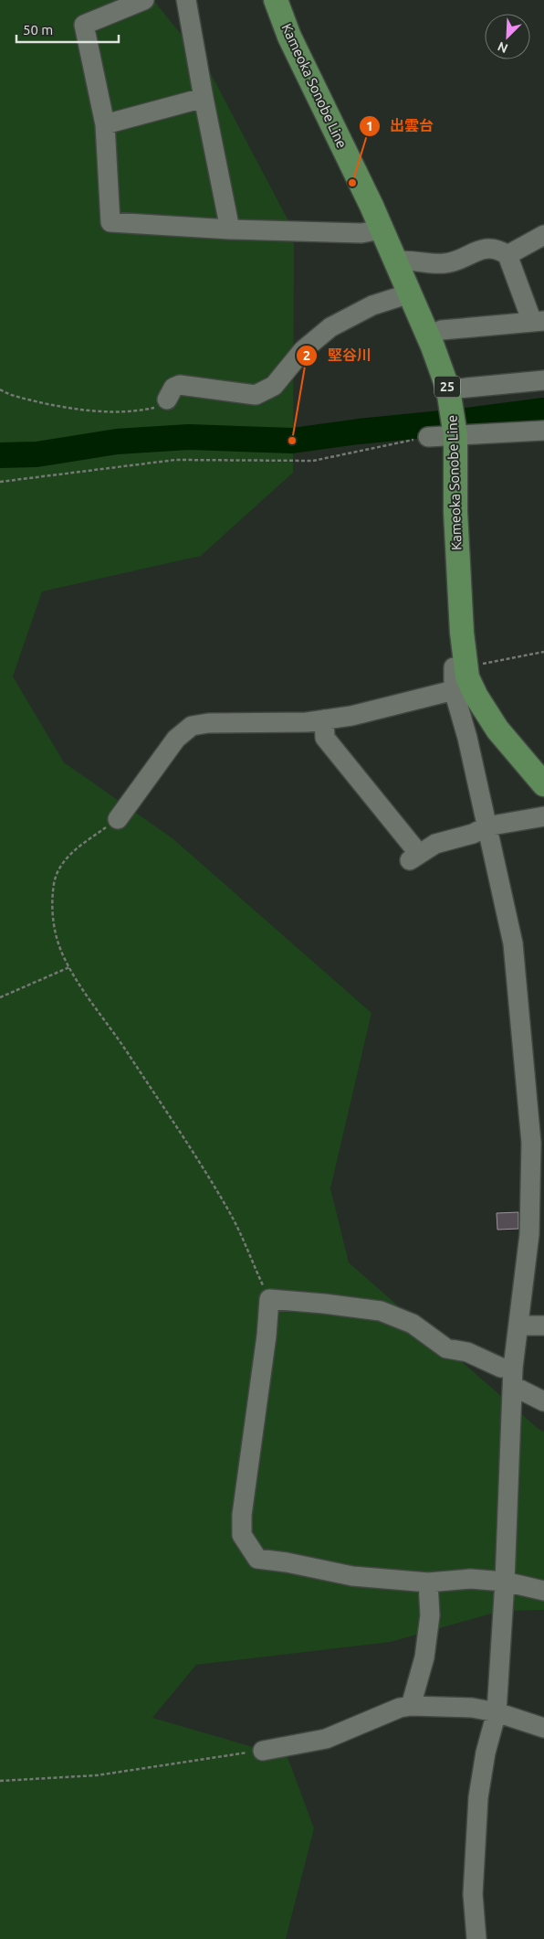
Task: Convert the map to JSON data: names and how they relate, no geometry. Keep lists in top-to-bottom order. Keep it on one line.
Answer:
{"streets":{"main road":["Kameoka Sonobe Line","25"]},"places":["出雲台","堅谷川"],"scale_bar":"50 m","north":"bottom left"}
